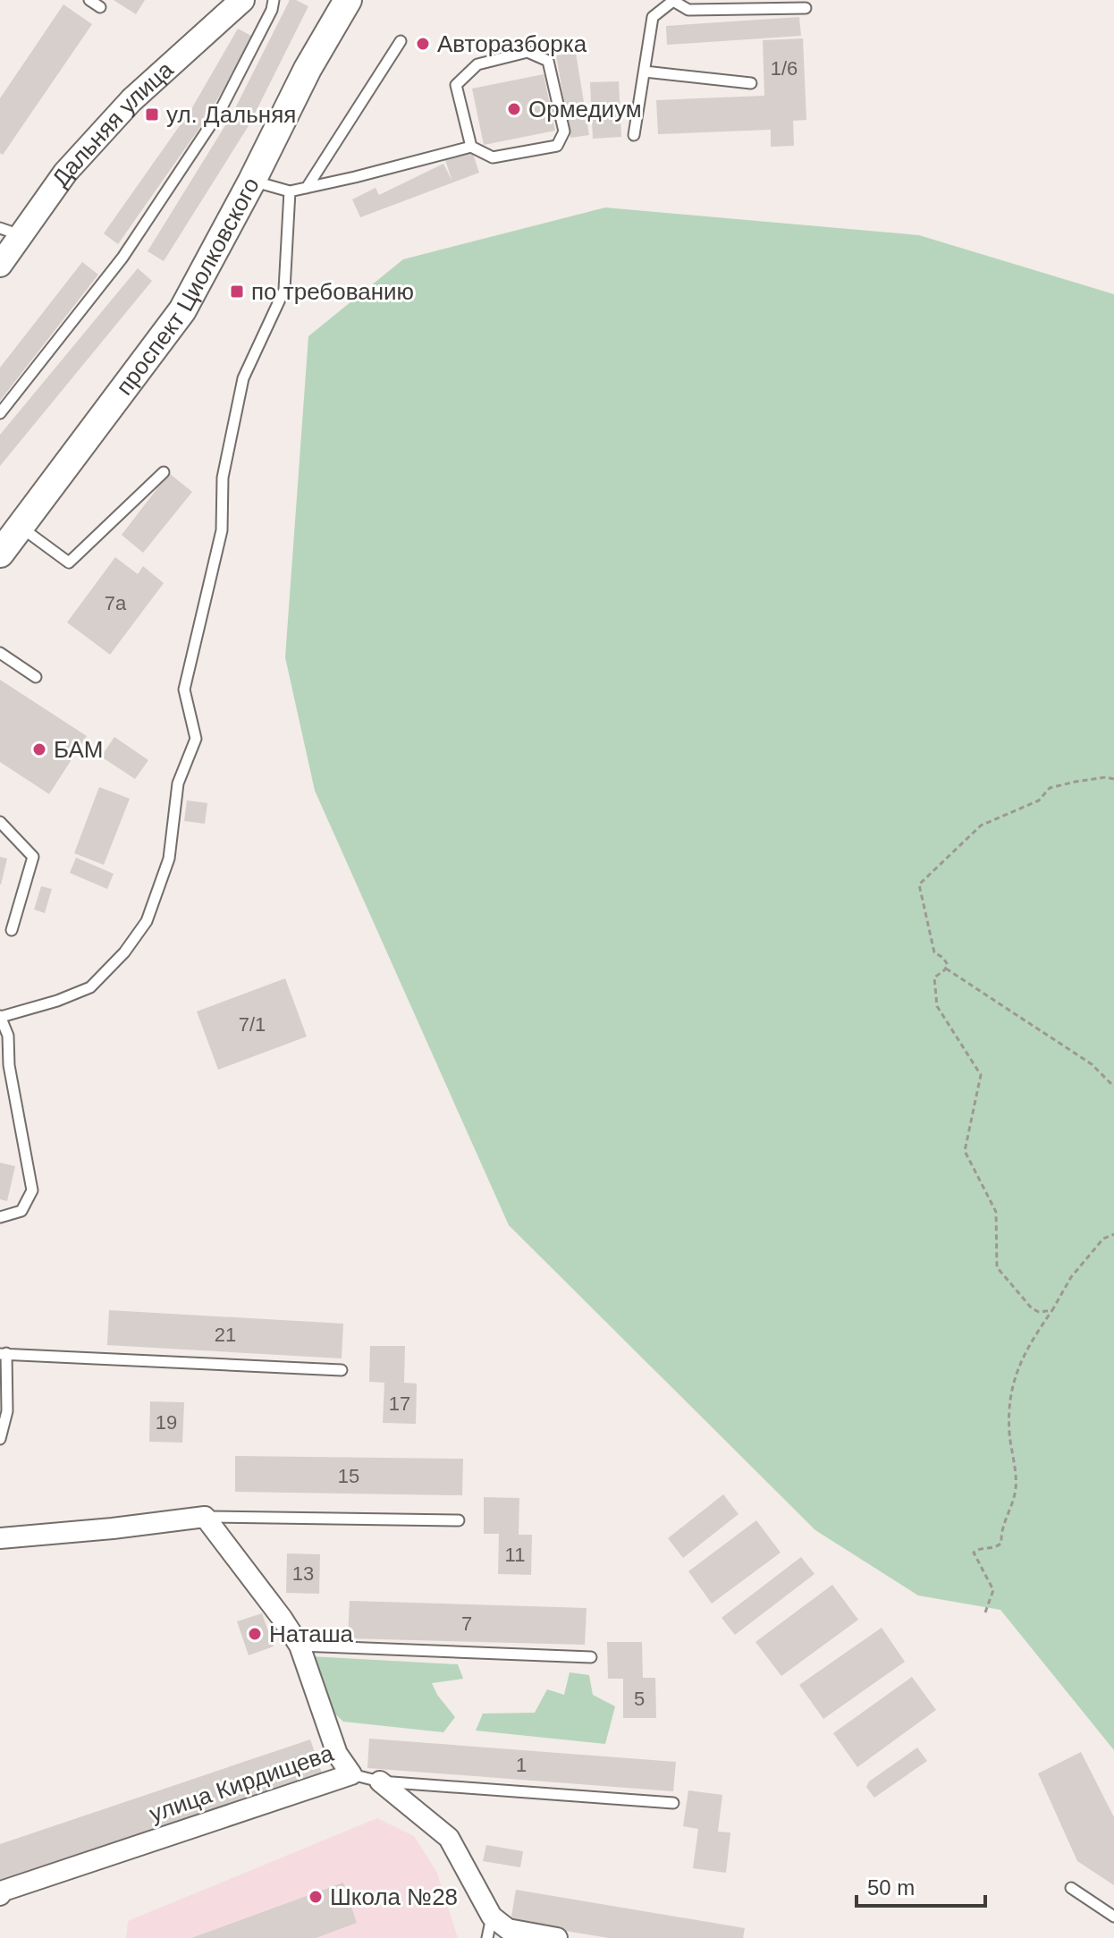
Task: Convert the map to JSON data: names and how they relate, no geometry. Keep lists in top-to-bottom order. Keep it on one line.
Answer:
{"streets":{"main road":["проспект Циолковского"],"street":["Дальняя улица","улица Кирдищева"]},"places":{"other":["Авторазборка","Ормедиум","БАМ","Наташа","Школа №28"],"transit":["ул. Дальняя","по требованию"]},"house_numbers":["1/6","7а","7/1","21","17","19","15","11","13","7","5","1"],"scale_bar":"50 m"}
